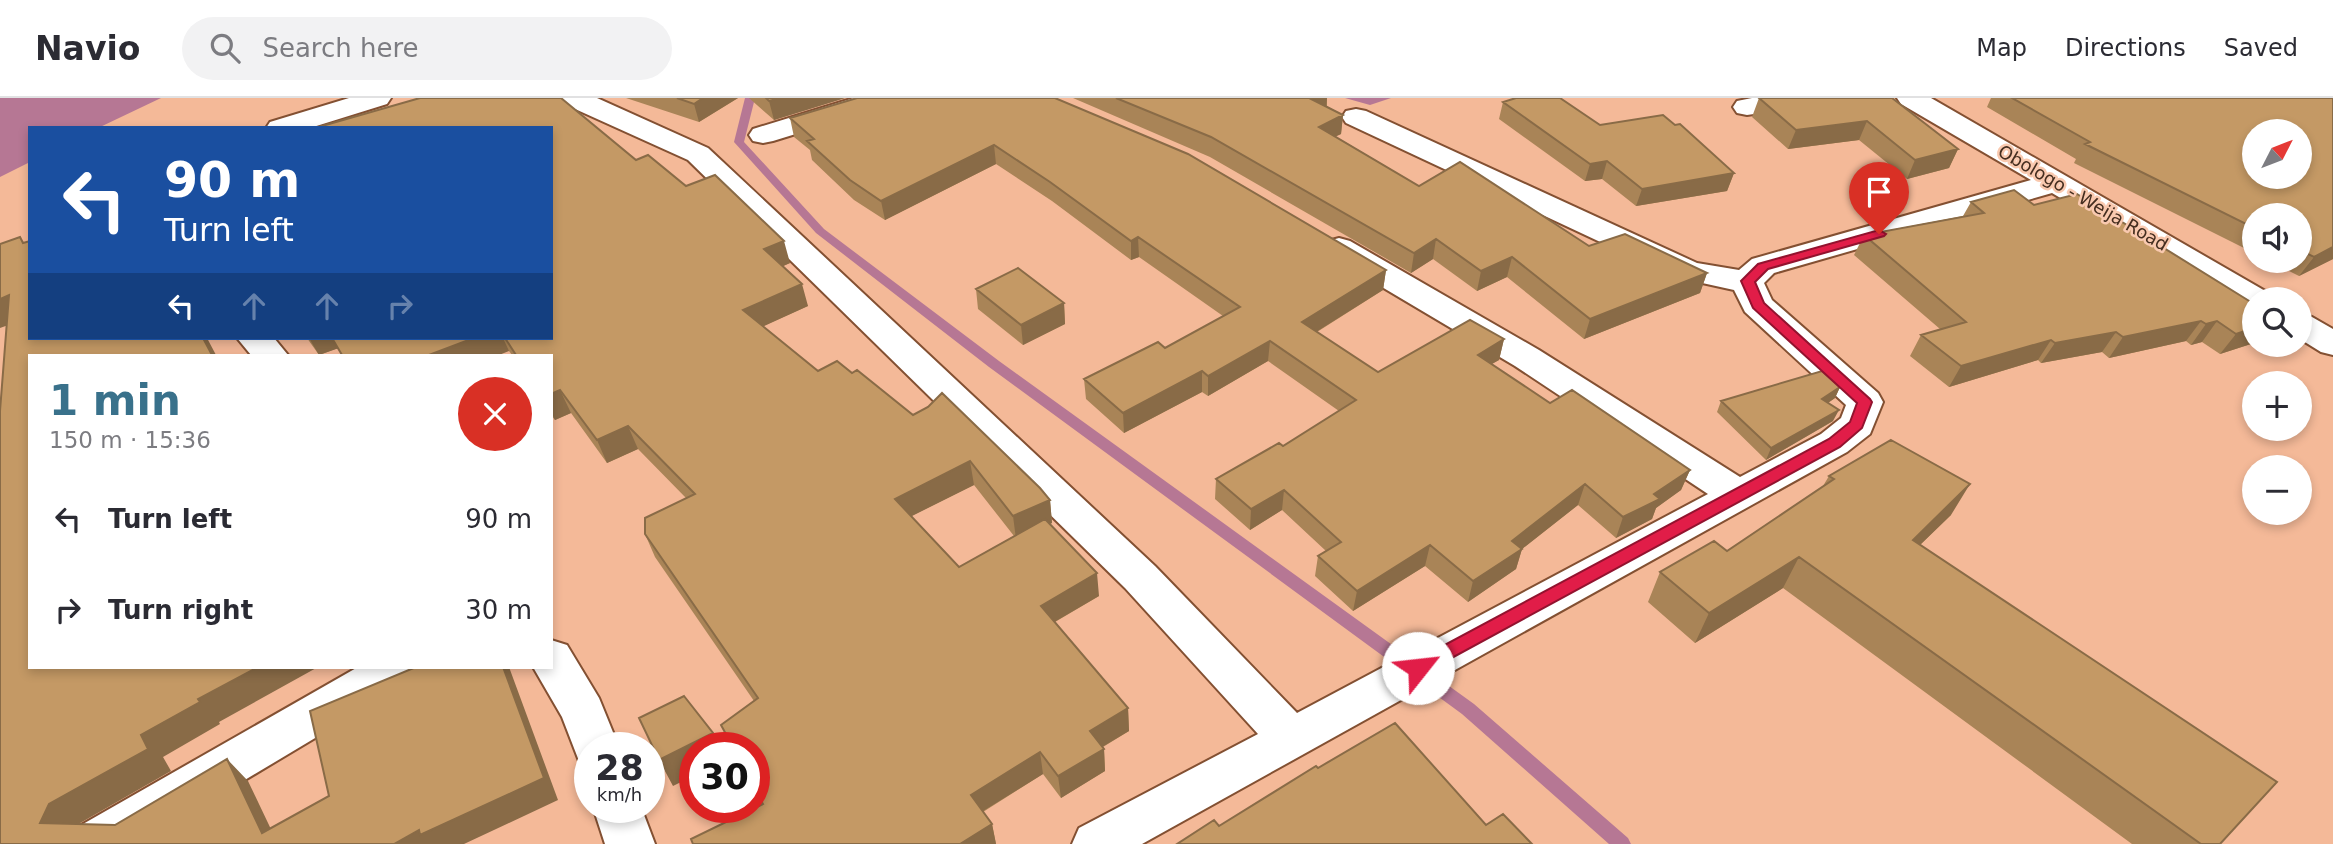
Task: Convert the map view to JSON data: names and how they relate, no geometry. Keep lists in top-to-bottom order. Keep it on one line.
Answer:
{"streets":{"street":["Obologo - Weija Road"]},"north":"top right","page":{"header":"Navio","search":"Search here","nav":["Map","Directions","Saved"],"map_buttons":["+","−"],"turn":["90 m","Turn left"],"heading":["1 min","150 m · 15:36"],"list":[{"name":"Turn left","value":"90 m"},{"name":"Turn right","value":"30 m"}],"speed":"28 km/h","limit":"30"}}
